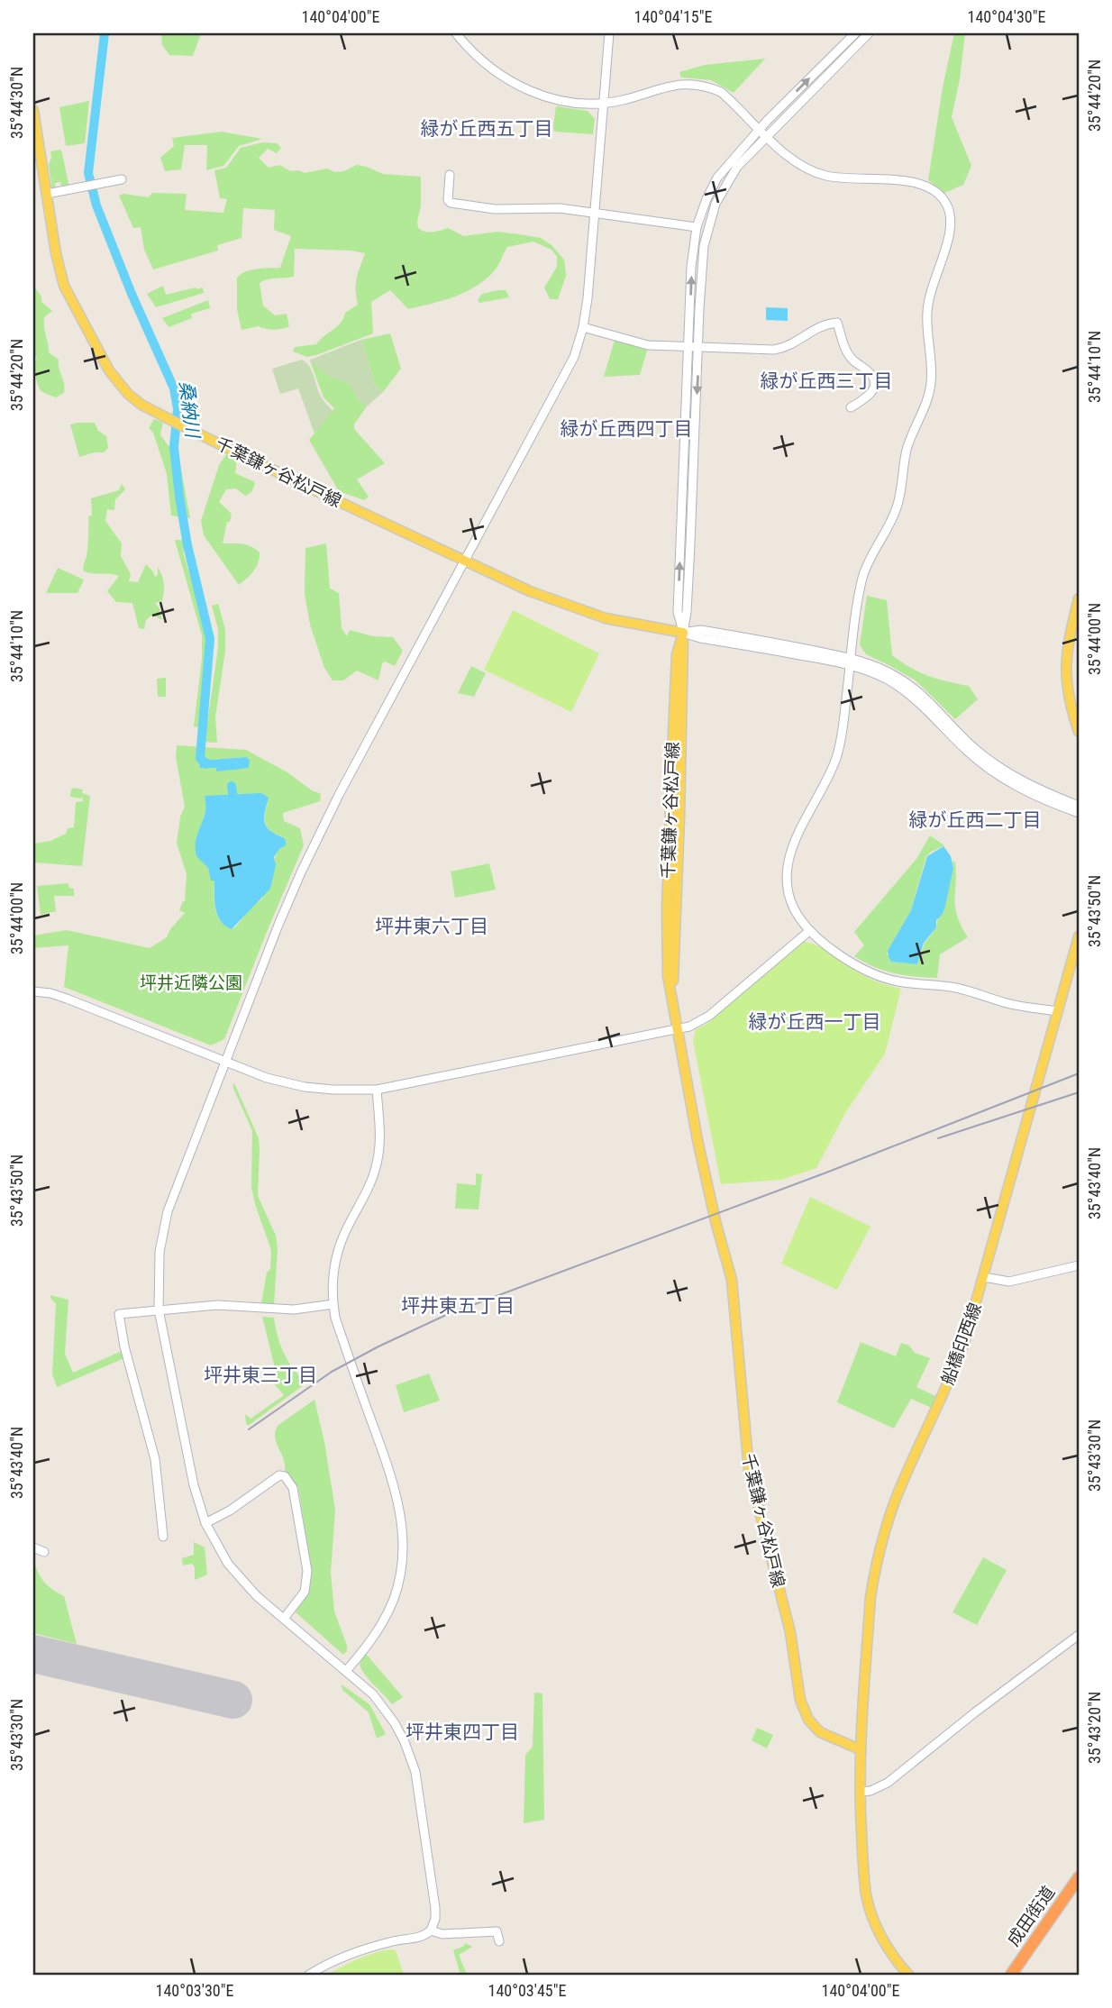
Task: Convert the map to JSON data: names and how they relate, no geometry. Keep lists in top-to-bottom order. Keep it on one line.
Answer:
{"streets":{"highway":["成田街道"],"main road":["千葉鎌ヶ谷松戸線","船橋印西線"]},"crossings":[["千葉鎌ヶ谷松戸線","船橋印西線"]],"districts":["緑が丘西五丁目","緑が丘西三丁目","緑が丘西四丁目","緑が丘西二丁目","坪井東六丁目","緑が丘西一丁目","坪井東五丁目","坪井東三丁目","坪井東四丁目"],"water":["桑納川"],"parks":["坪井近隣公園"],"coordinates":["140°04'00\"E","140°04'15\"E","140°04'30\"E","35°44'20\"N","35°44'30\"N","35°44'10\"N","35°44'00\"N","35°43'50\"N","35°43'40\"N","35°43'30\"N","35°43'20\"N","140°03'30\"E","140°03'45\"E"]}
